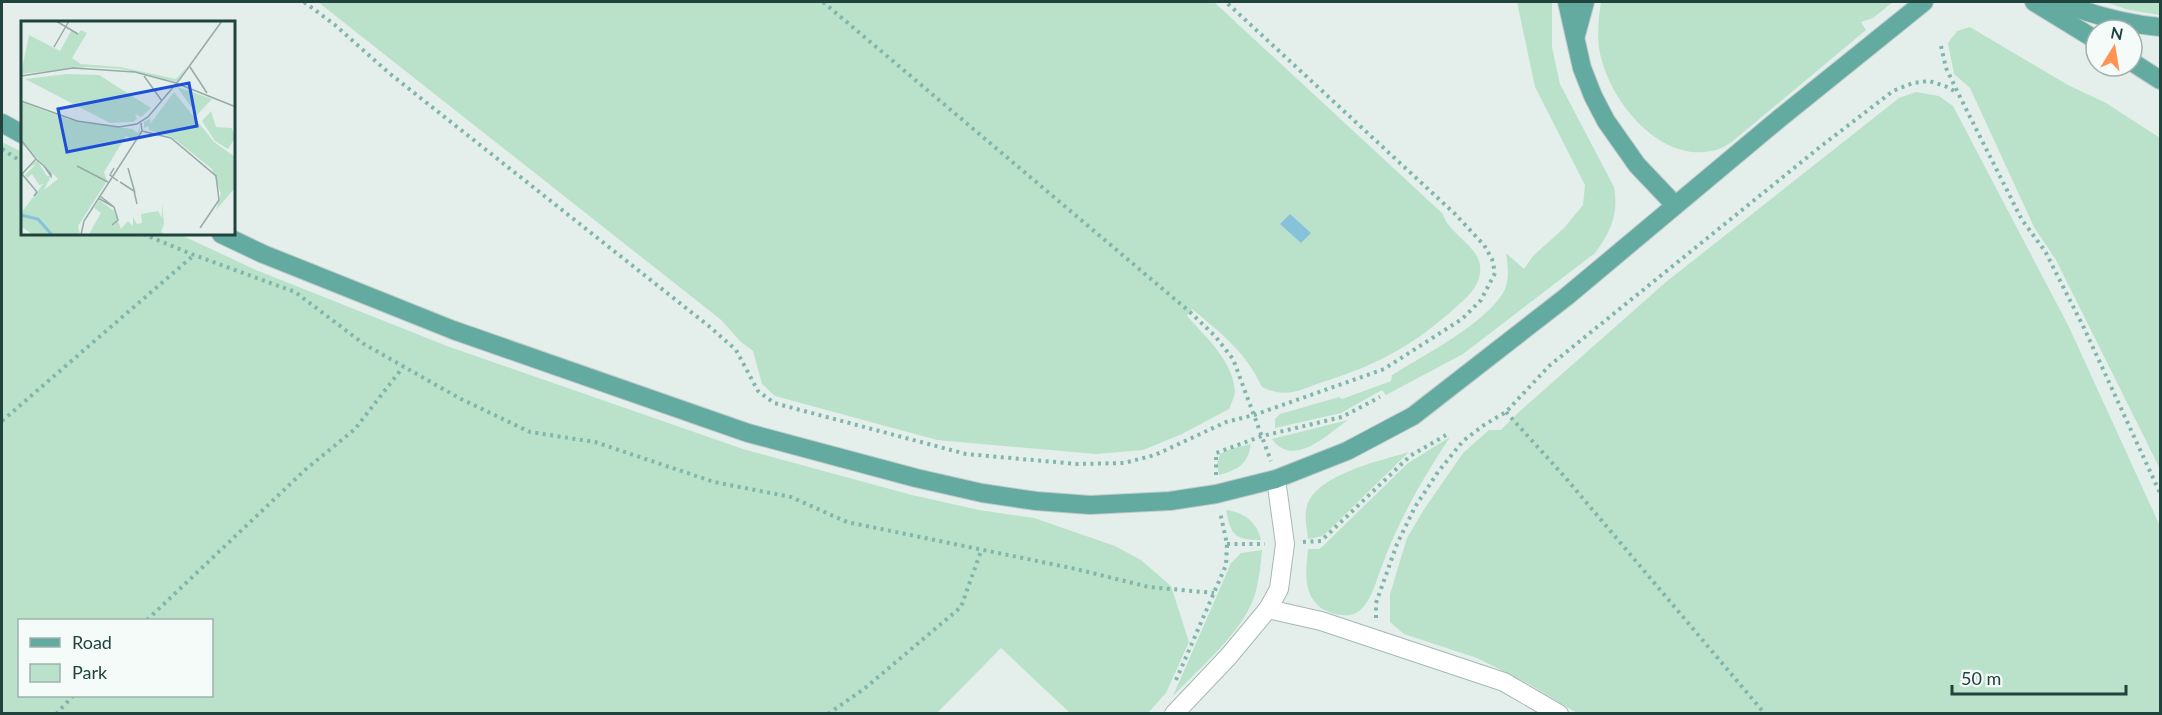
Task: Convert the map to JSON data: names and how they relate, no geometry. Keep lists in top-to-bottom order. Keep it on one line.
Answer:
{"legend":["Road","Park"],"scale_bar":"50 m","north":"top"}
